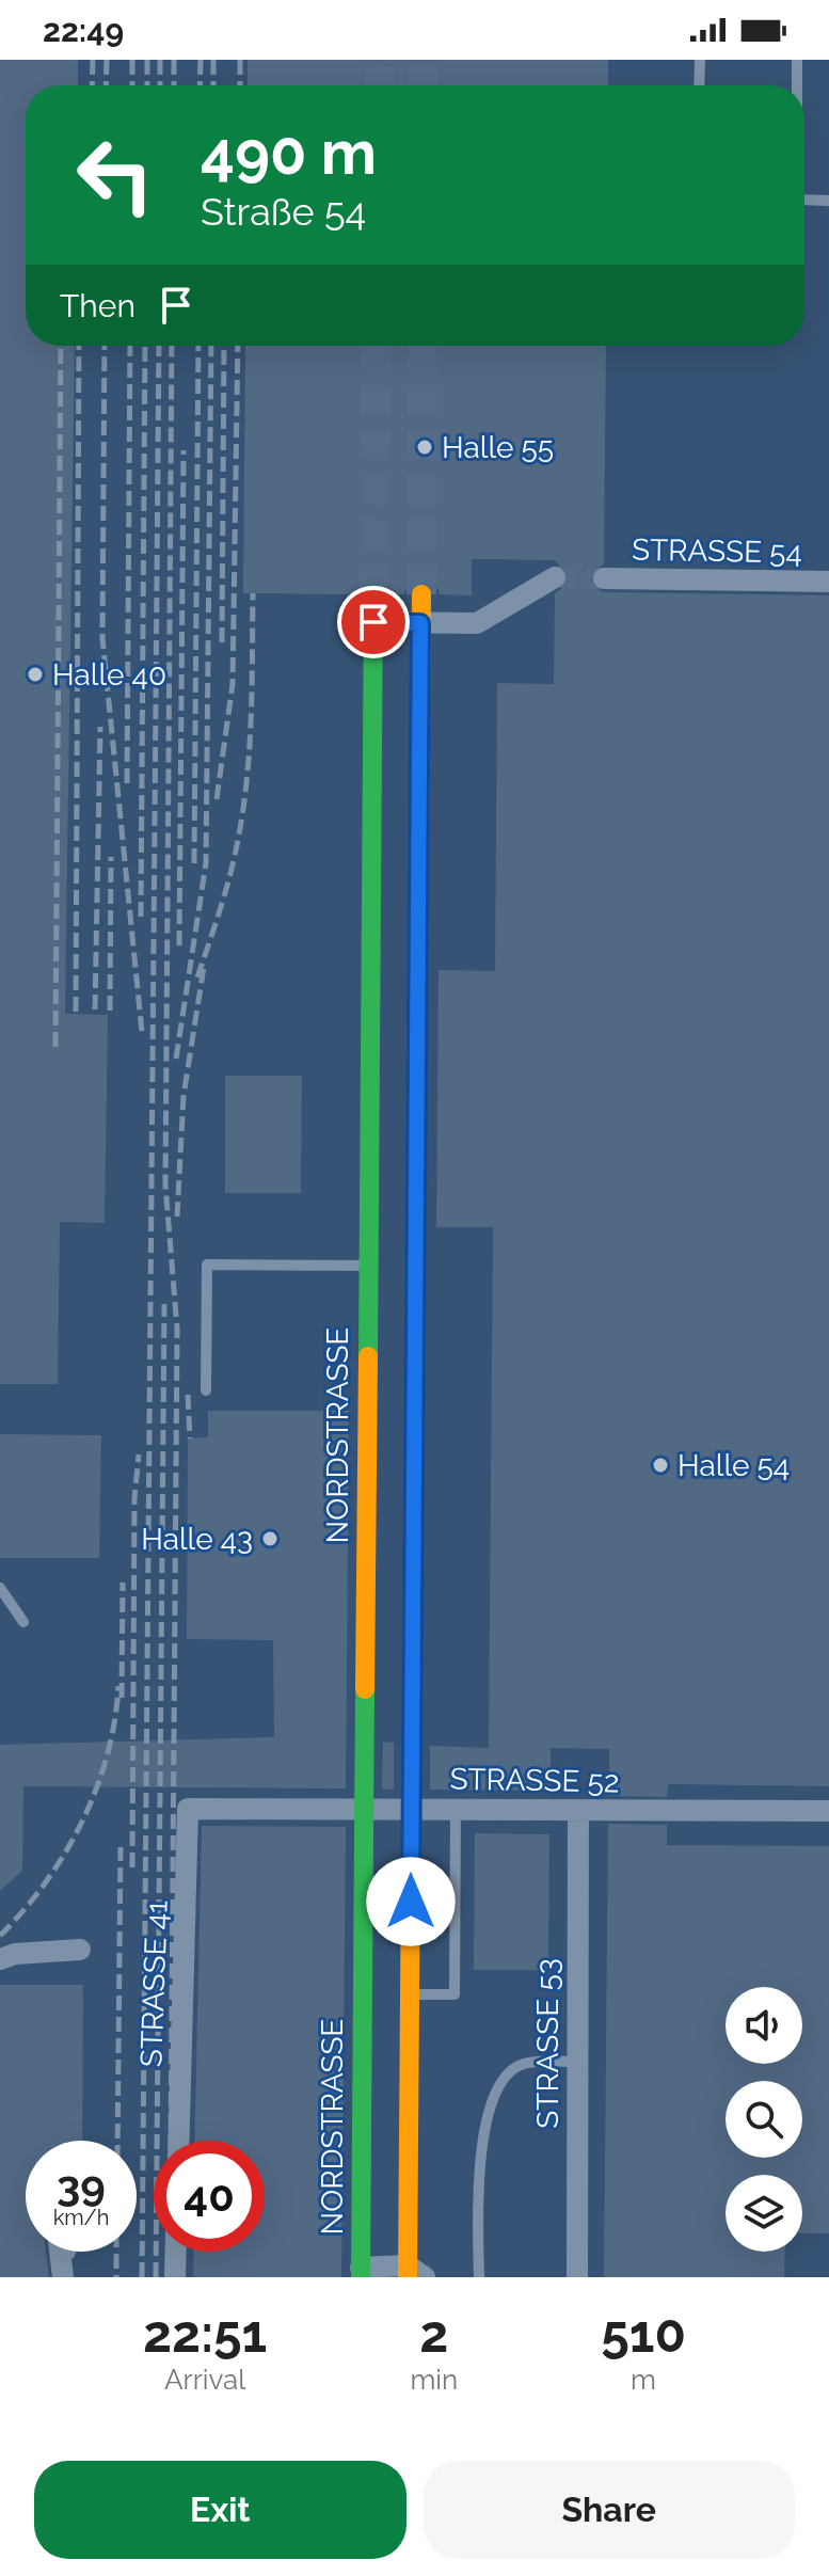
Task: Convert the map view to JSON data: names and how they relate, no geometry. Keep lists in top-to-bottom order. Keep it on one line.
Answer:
{"streets":{"street":["STRASSE 54","NORDSTRASSE","STRASSE 52","STRASSE 41","STRASSE 53"]},"crossings":[["NORDSTRASSE","STRASSE 52"],["STRASSE 52","STRASSE 41"],["STRASSE 52","STRASSE 53"]],"places":["Halle 55","Halle 40","Halle 54","Halle 43"],"page":{"status":"22:49","turn":["490 m","Straße 54"],"then":"Then","speed":"39 km/h","limit":"40","eta":["22:51","Arrival","2","min","510","m"],"buttons":["Exit","Share"]}}
